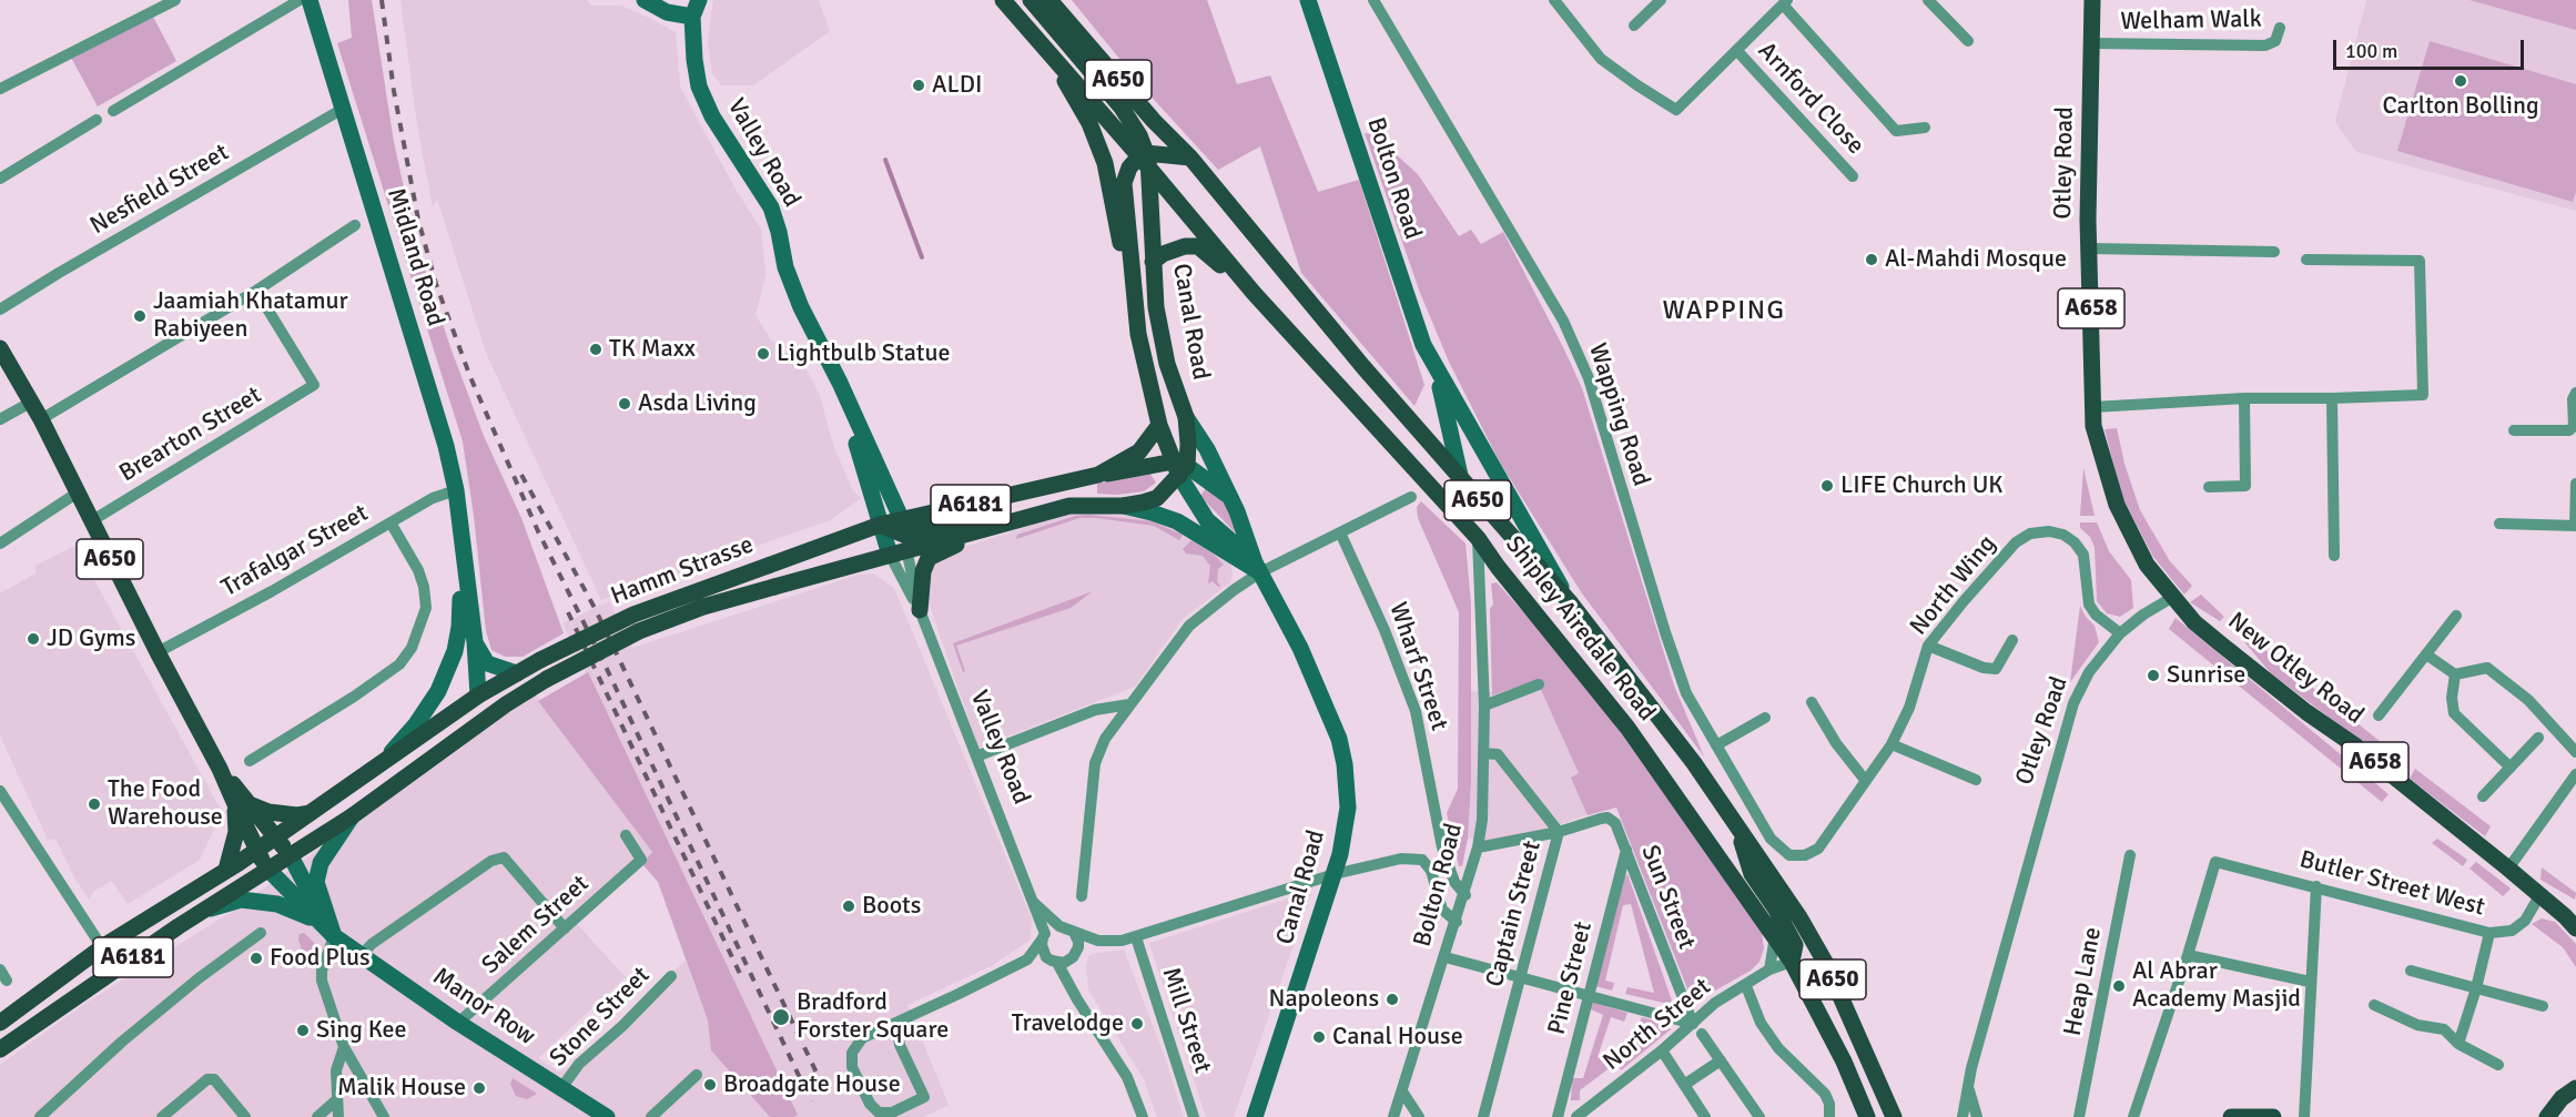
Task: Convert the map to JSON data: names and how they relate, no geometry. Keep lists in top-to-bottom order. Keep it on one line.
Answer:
{"streets":{"main road":["A650","Otley Road","A658","Canal Road","A6181","Hamm Strasse","Shipley Airedale Road","New Otley Road"],"street":["Welham Walk","Arnford Close","Valley Road","Bolton Road","Nesfield Street","Midland Road","Wapping Road","Brearton Street","Trafalgar Street","North Wing","Wharf Street","Butler Street West","Sun Street","Captain Street","Salem Street","Pine Street","Heap Lane","Manor Row","Stone Street","Mill Street","North Street"]},"crossings":[["Welham Walk","Otley Road"],["A650","Canal Road"],["A650","Brearton Street"],["A650","A6181"],["A650","Trafalgar Street"],["A650","Hamm Strasse"],["A650","Shipley Airedale Road"],["A650","Manor Row"],["Valley Road","Hamm Strasse"],["Otley Road","North Wing"],["Otley Road","New Otley Road"],["Bolton Road","Shipley Airedale Road"],["Bolton Road","Wharf Street"],["Bolton Road","Captain Street"],["Nesfield Street","Midland Road"],["Midland Road","Trafalgar Street"],["Midland Road","Hamm Strasse"],["Canal Road","A6181"],["Canal Road","Hamm Strasse"],["Canal Road","Shipley Airedale Road"],["Wapping Road","North Wing"],["A6181","Hamm Strasse"],["A6181","Manor Row"],["Hamm Strasse","Manor Row"],["Shipley Airedale Road","North Street"],["New Otley Road","Butler Street West"],["Sun Street","Captain Street"],["Sun Street","Pine Street"],["Sun Street","North Street"],["Salem Street","Manor Row"],["Manor Row","Stone Street"]],"districts":["WAPPING"],"places":["Carlton Bolling","ALDI","Al‐Mahdi Mosque","Jaamiah Khatamur Rabiyeen","TK Maxx","Lightbulb Statue","Asda Living","LIFE Church UK","JD Gyms","Sunrise","The Food Warehouse","Boots","Food Plus","Al Abrar Academy Masjid","Napoleons","Bradford Forster Square","Travelodge","Sing Kee","Canal House","Broadgate House","Malik House"],"scale_bar":"100 m"}
